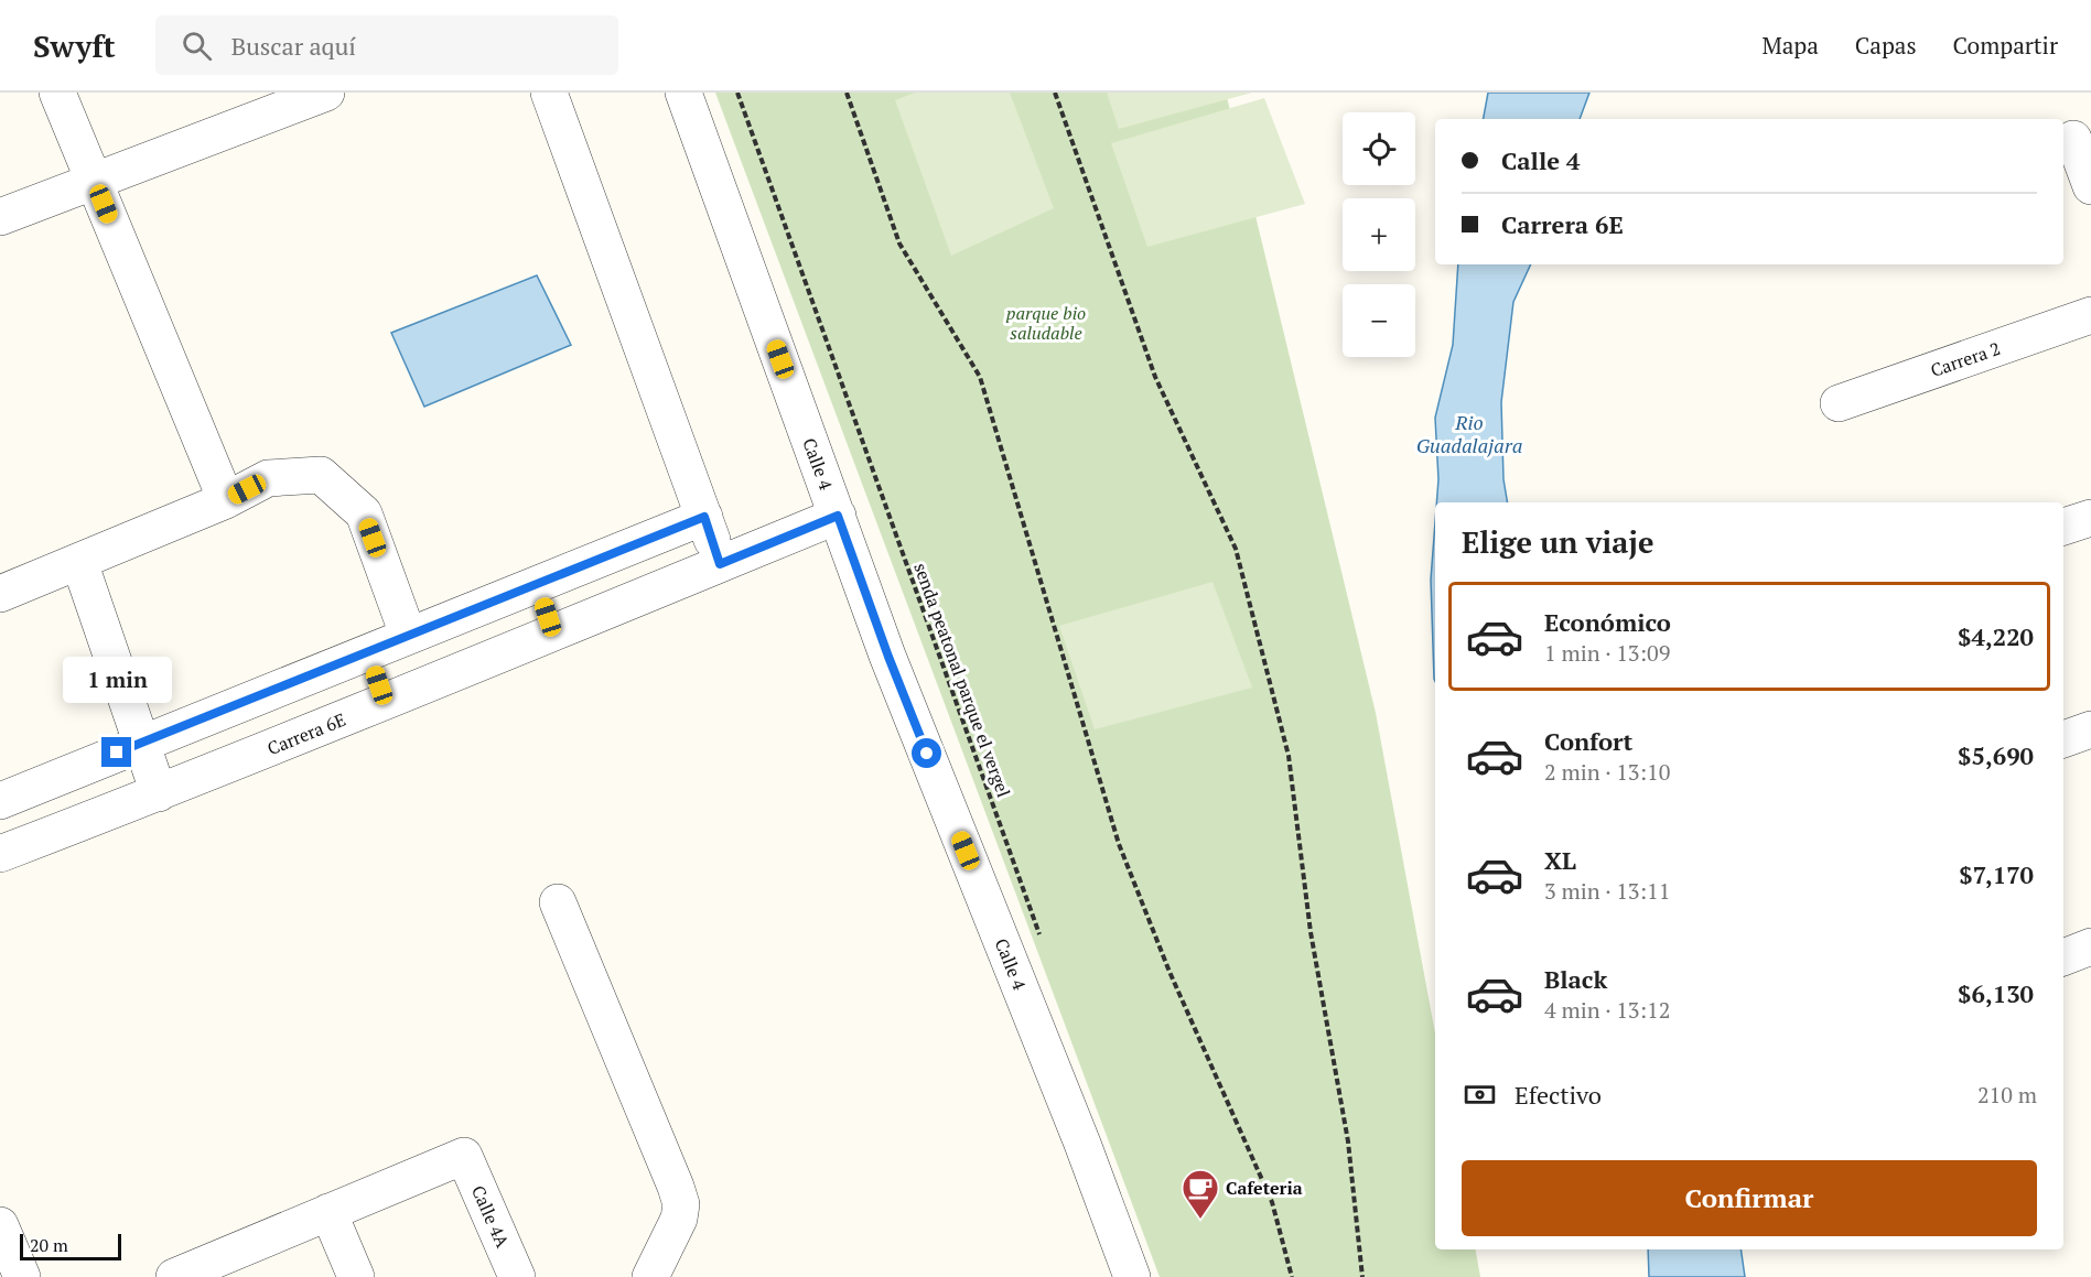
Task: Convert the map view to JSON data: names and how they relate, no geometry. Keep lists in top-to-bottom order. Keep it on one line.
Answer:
{"streets":{"street":["Carrera 2","Calle 4","Carrera 6E","Calle 4A"],"path":["senda peatonal parque el vergel"]},"crossings":[["Calle 4","Carrera 6E"]],"water":["Rio Guadalajara"],"parks":["parque bio saludable"],"places":{"cafe":["Cafeteria"]},"scale_bar":"20 m","page":{"header":"Swyft","search":"Buscar aquí","nav":["Mapa","Capas","Compartir"],"map_buttons":["+","−"],"banner":["Calle 4","Carrera 6E"],"heading":"Elige un viaje","list":[{"name":"Económico","note":"1 min · 13:09","value":"$4,220"},{"name":"Confort","note":"2 min · 13:10","value":"$5,690"},{"name":"XL","note":"3 min · 13:11","value":"$7,170"},{"name":"Black","note":"4 min · 13:12","value":"$6,130"}],"bubble":"1 min","pay":["Efectivo","210 m"],"buttons":"Confirmar","scale":"20 m"}}
